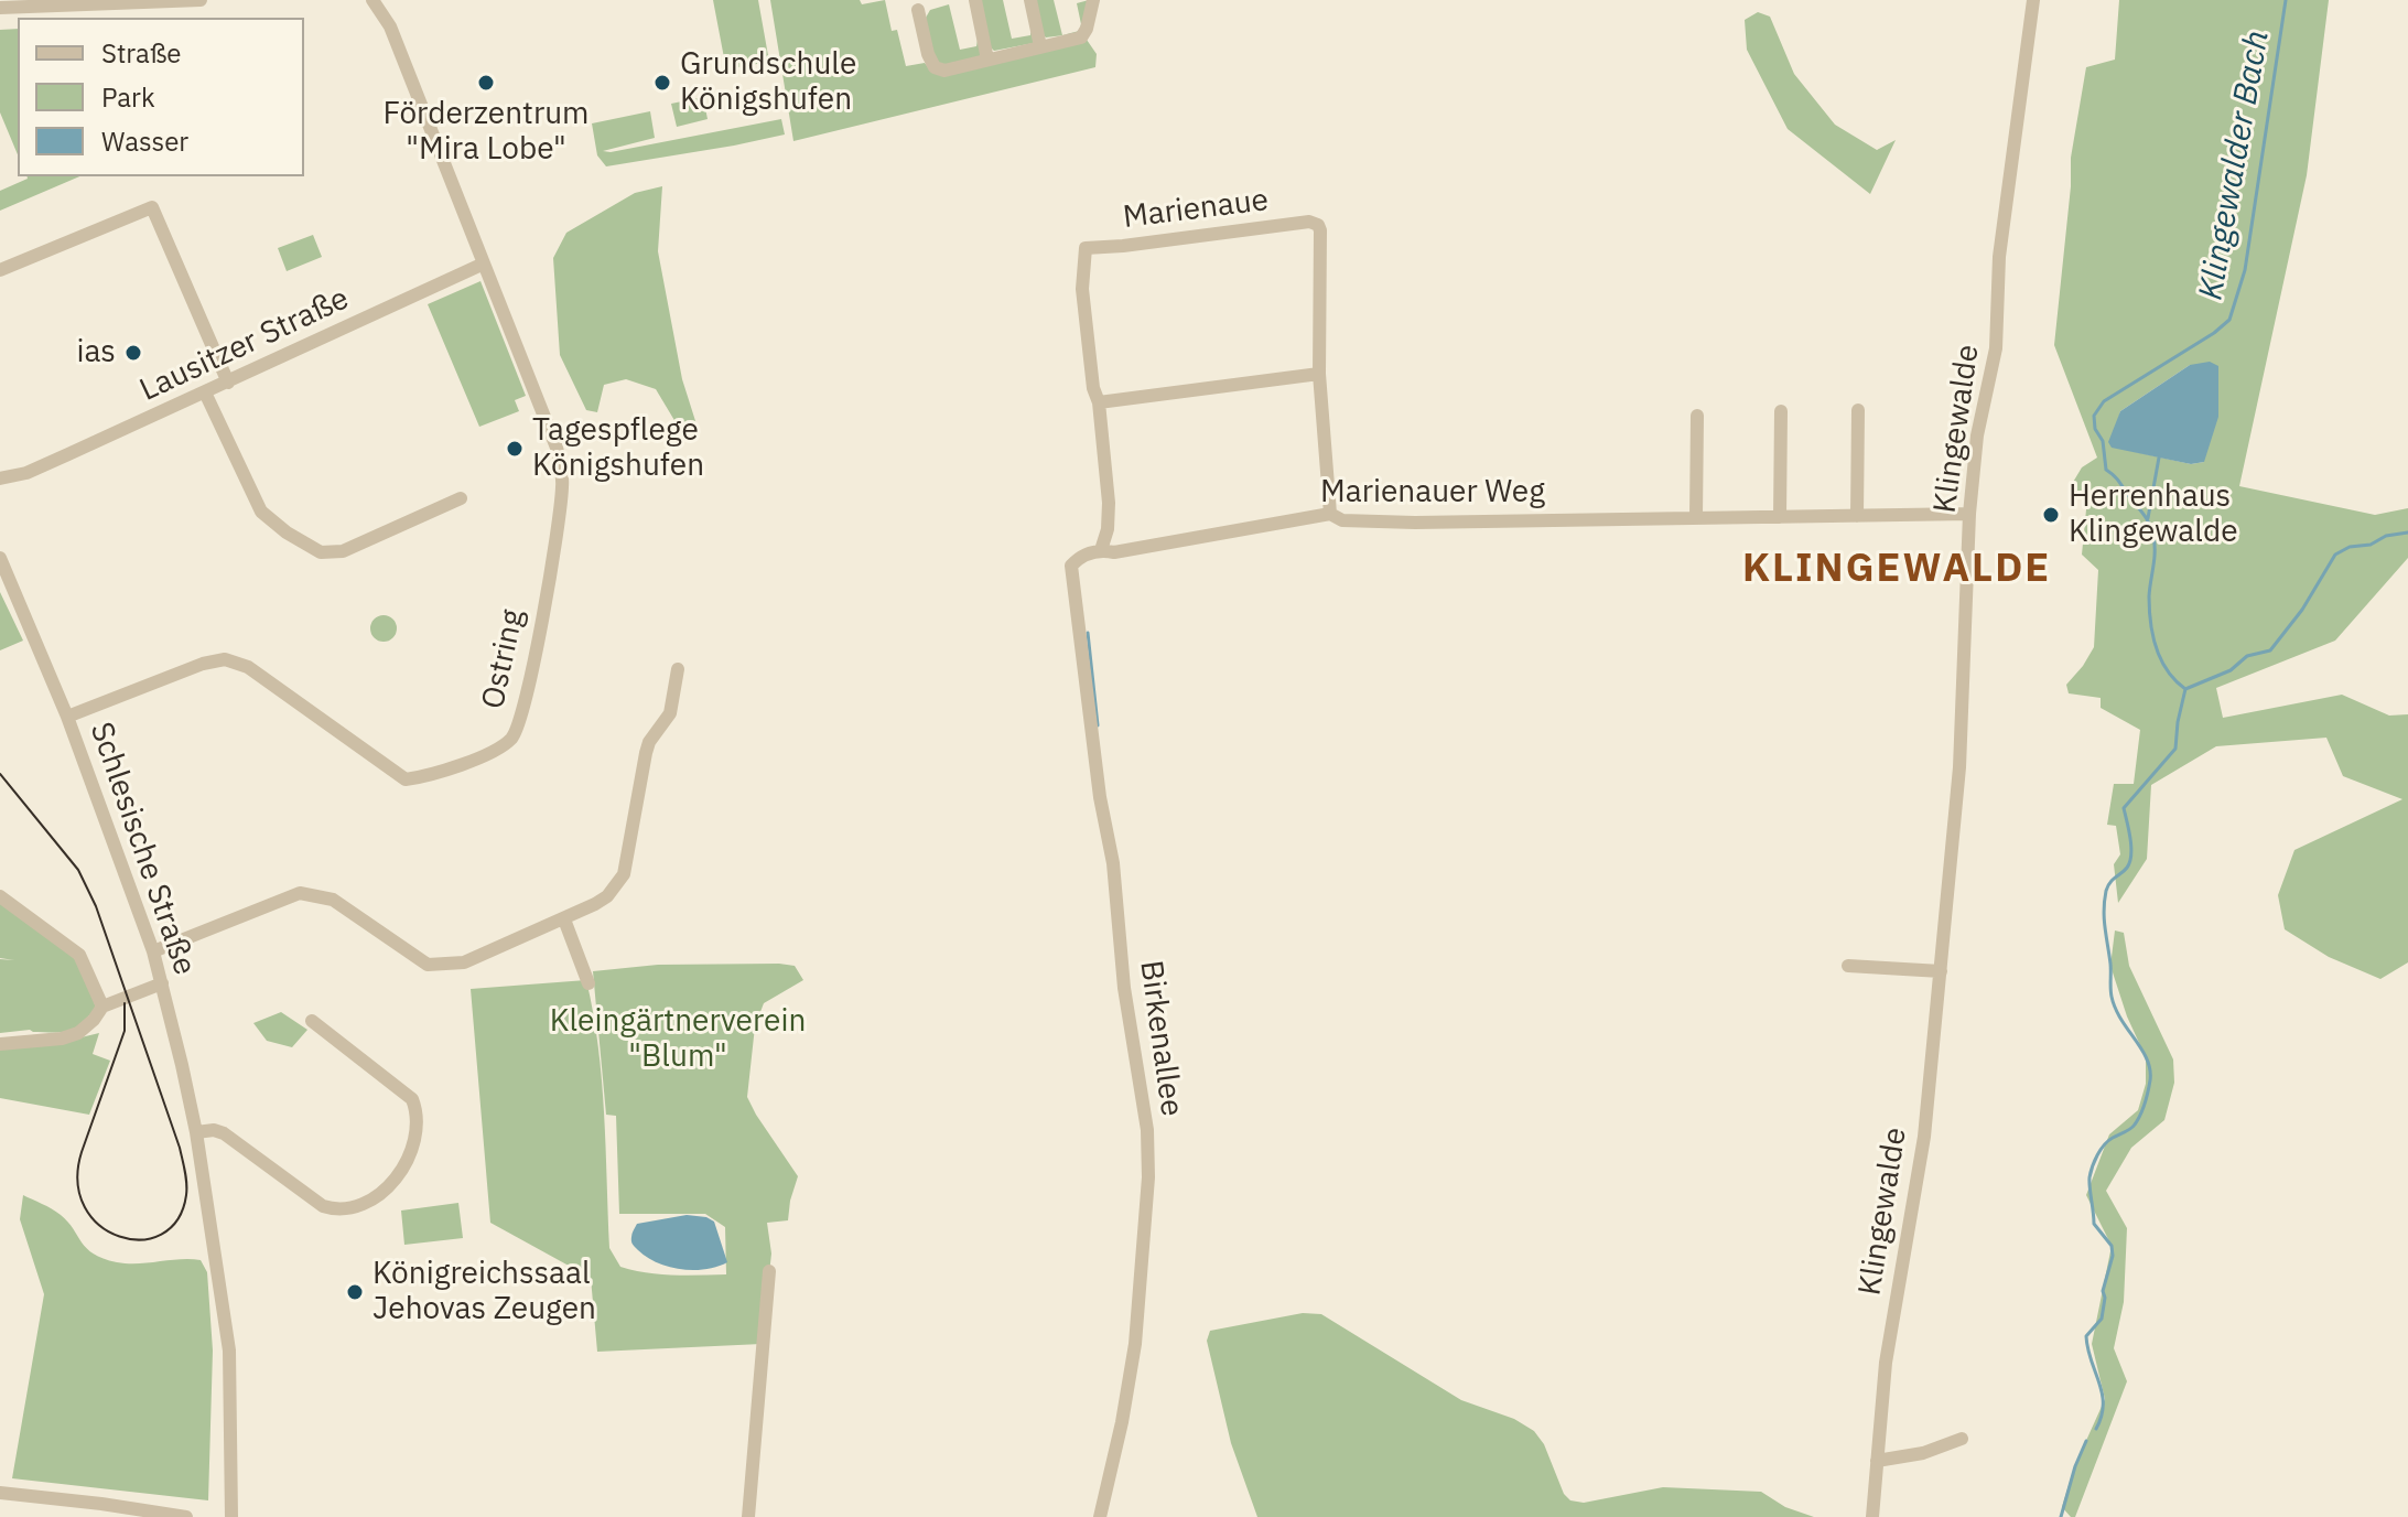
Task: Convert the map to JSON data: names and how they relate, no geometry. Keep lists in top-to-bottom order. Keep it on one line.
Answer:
{"streets":{"street":["Marienaue","Lausitzer Straße","Klingewalde","Marienauer Weg","Ostring","Schlesische Straße","Birkenallee"]},"crossings":[["Marienaue","Marienauer Weg"],["Lausitzer Straße","Ostring"],["Klingewalde","Marienauer Weg"],["Marienauer Weg","Birkenallee"],["Ostring","Schlesische Straße"]],"districts":["KLINGEWALDE"],"water":["Klingewalder Bach"],"parks":["Kleingärtnerverein \"Blum\""],"places":["Förderzentrum \"Mira Lobe\"","Grundschule Königshufen","ias","Tagespflege Königshufen","Herrenhaus Klingewalde","Königreichssaal Jehovas Zeugen"],"legend":["Straße","Park","Wasser"]}
